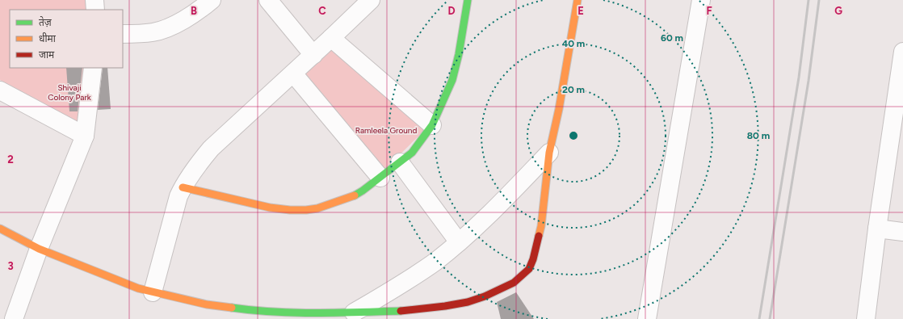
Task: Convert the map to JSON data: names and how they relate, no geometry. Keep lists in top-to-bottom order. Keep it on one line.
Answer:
{"parks":["Shivaji Colony Park","Ramleela Ground"],"legend":["तेज़","धीमा","जाम"],"grid":{"columns":["B","C","D","E","F","G"],"rows":["2","3"]},"rings":["60 m","40 m","20 m","80 m"]}
